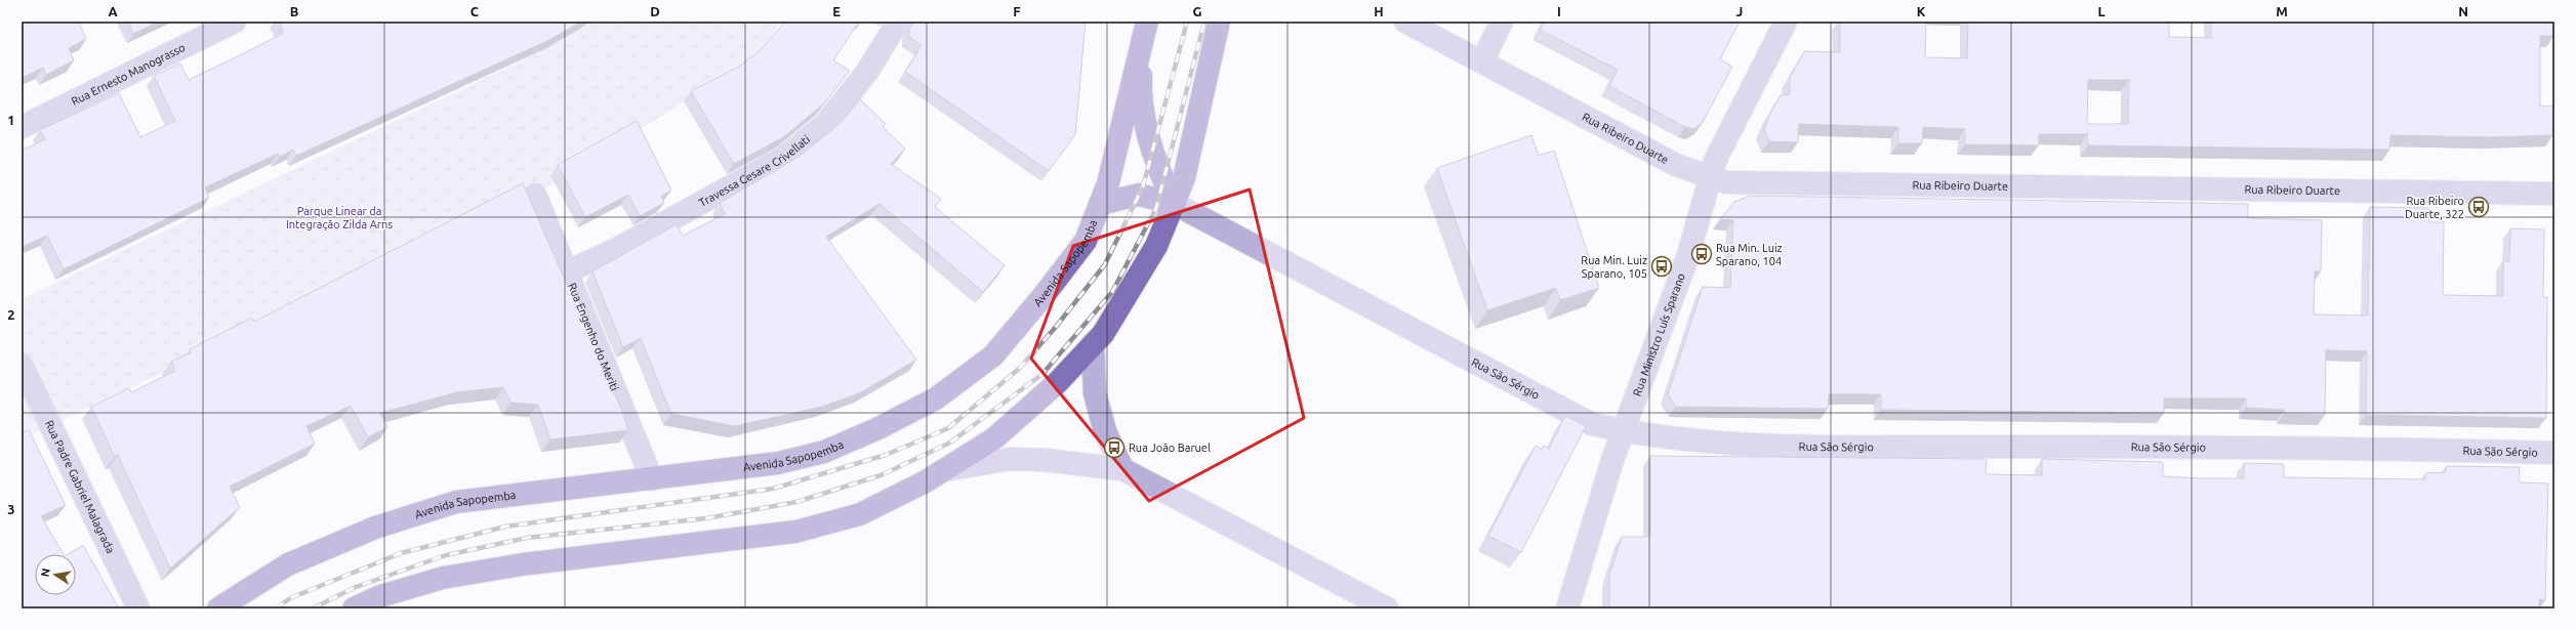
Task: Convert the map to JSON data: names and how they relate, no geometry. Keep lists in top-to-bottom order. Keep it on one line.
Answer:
{"streets":{"main road":["Avenida Sapopemba"],"street":["Rua Ernesto Manograsso","Rua Ribeiro Duarte","Travessa Cesare Crivellati","Rua Ministro Luís Sparano","Rua Engenho do Meriti","Rua São Sérgio","Rua Padre Gabriel Malagrada"]},"crossings":[["Rua Ribeiro Duarte","Rua Ministro Luís Sparano"],["Travessa Cesare Crivellati","Rua Engenho do Meriti"],["Avenida Sapopemba","Rua Engenho do Meriti"],["Rua Ministro Luís Sparano","Rua São Sérgio"]],"parks":["Parque Linear da Integração Zilda Arns"],"places":{"bus stop":["Rua Ribeiro Duarte, 322","Rua Min. Luiz Sparano, 104","Rua Min. Luiz Sparano, 105","Rua João Baruel"]},"north":"left","grid":{"columns":["A","B","C","D","E","F","G","H","I","J","K","L","M","N"],"rows":["1","2","3"]}}
